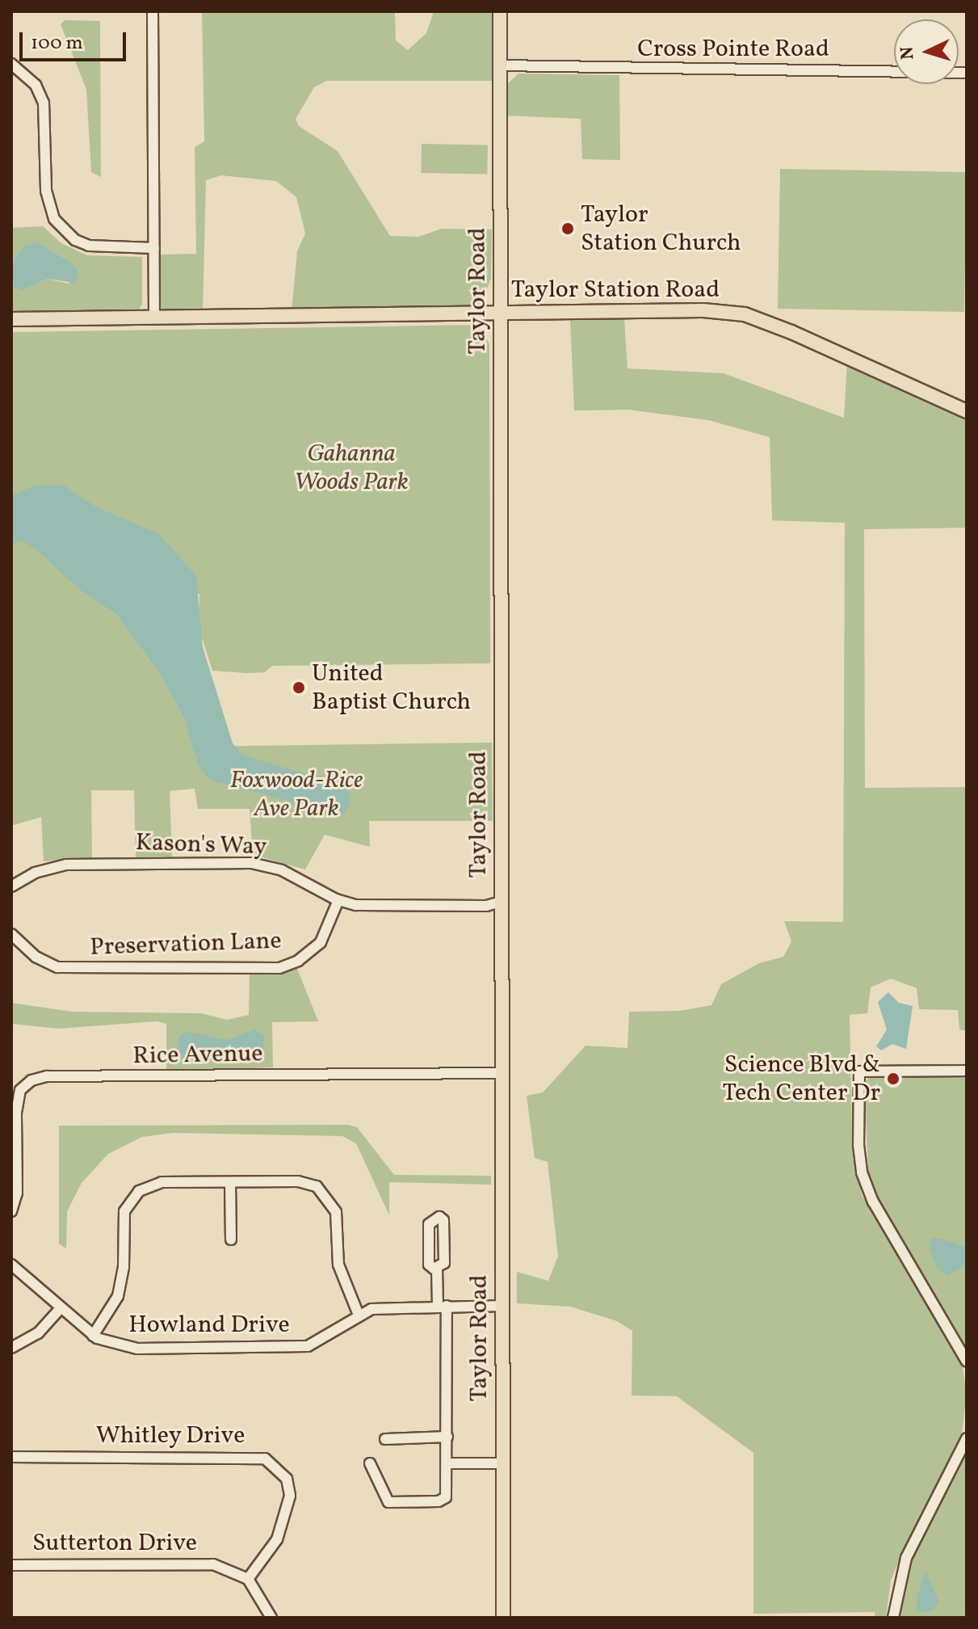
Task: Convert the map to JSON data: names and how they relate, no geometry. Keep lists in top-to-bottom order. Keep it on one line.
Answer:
{"streets":{"main road":["Taylor Station Road","Taylor Road"],"street":["Cross Pointe Road","Kason's Way","Preservation Lane","Rice Avenue","Howland Drive","Whitley Drive","Sutterton Drive"]},"crossings":[["Cross Pointe Road","Taylor Road"],["Taylor Station Road","Taylor Road"],["Taylor Road","Kason's Way"],["Taylor Road","Rice Avenue"],["Taylor Road","Howland Drive"],["Kason's Way","Preservation Lane"],["Whitley Drive","Sutterton Drive"]],"parks":["Gahanna Woods Park","Foxwood-Rice Ave Park"],"places":["Taylor Station Church","United Baptist Church","Science Blvd & Tech Center Dr"],"scale_bar":"100 m","north":"left"}
